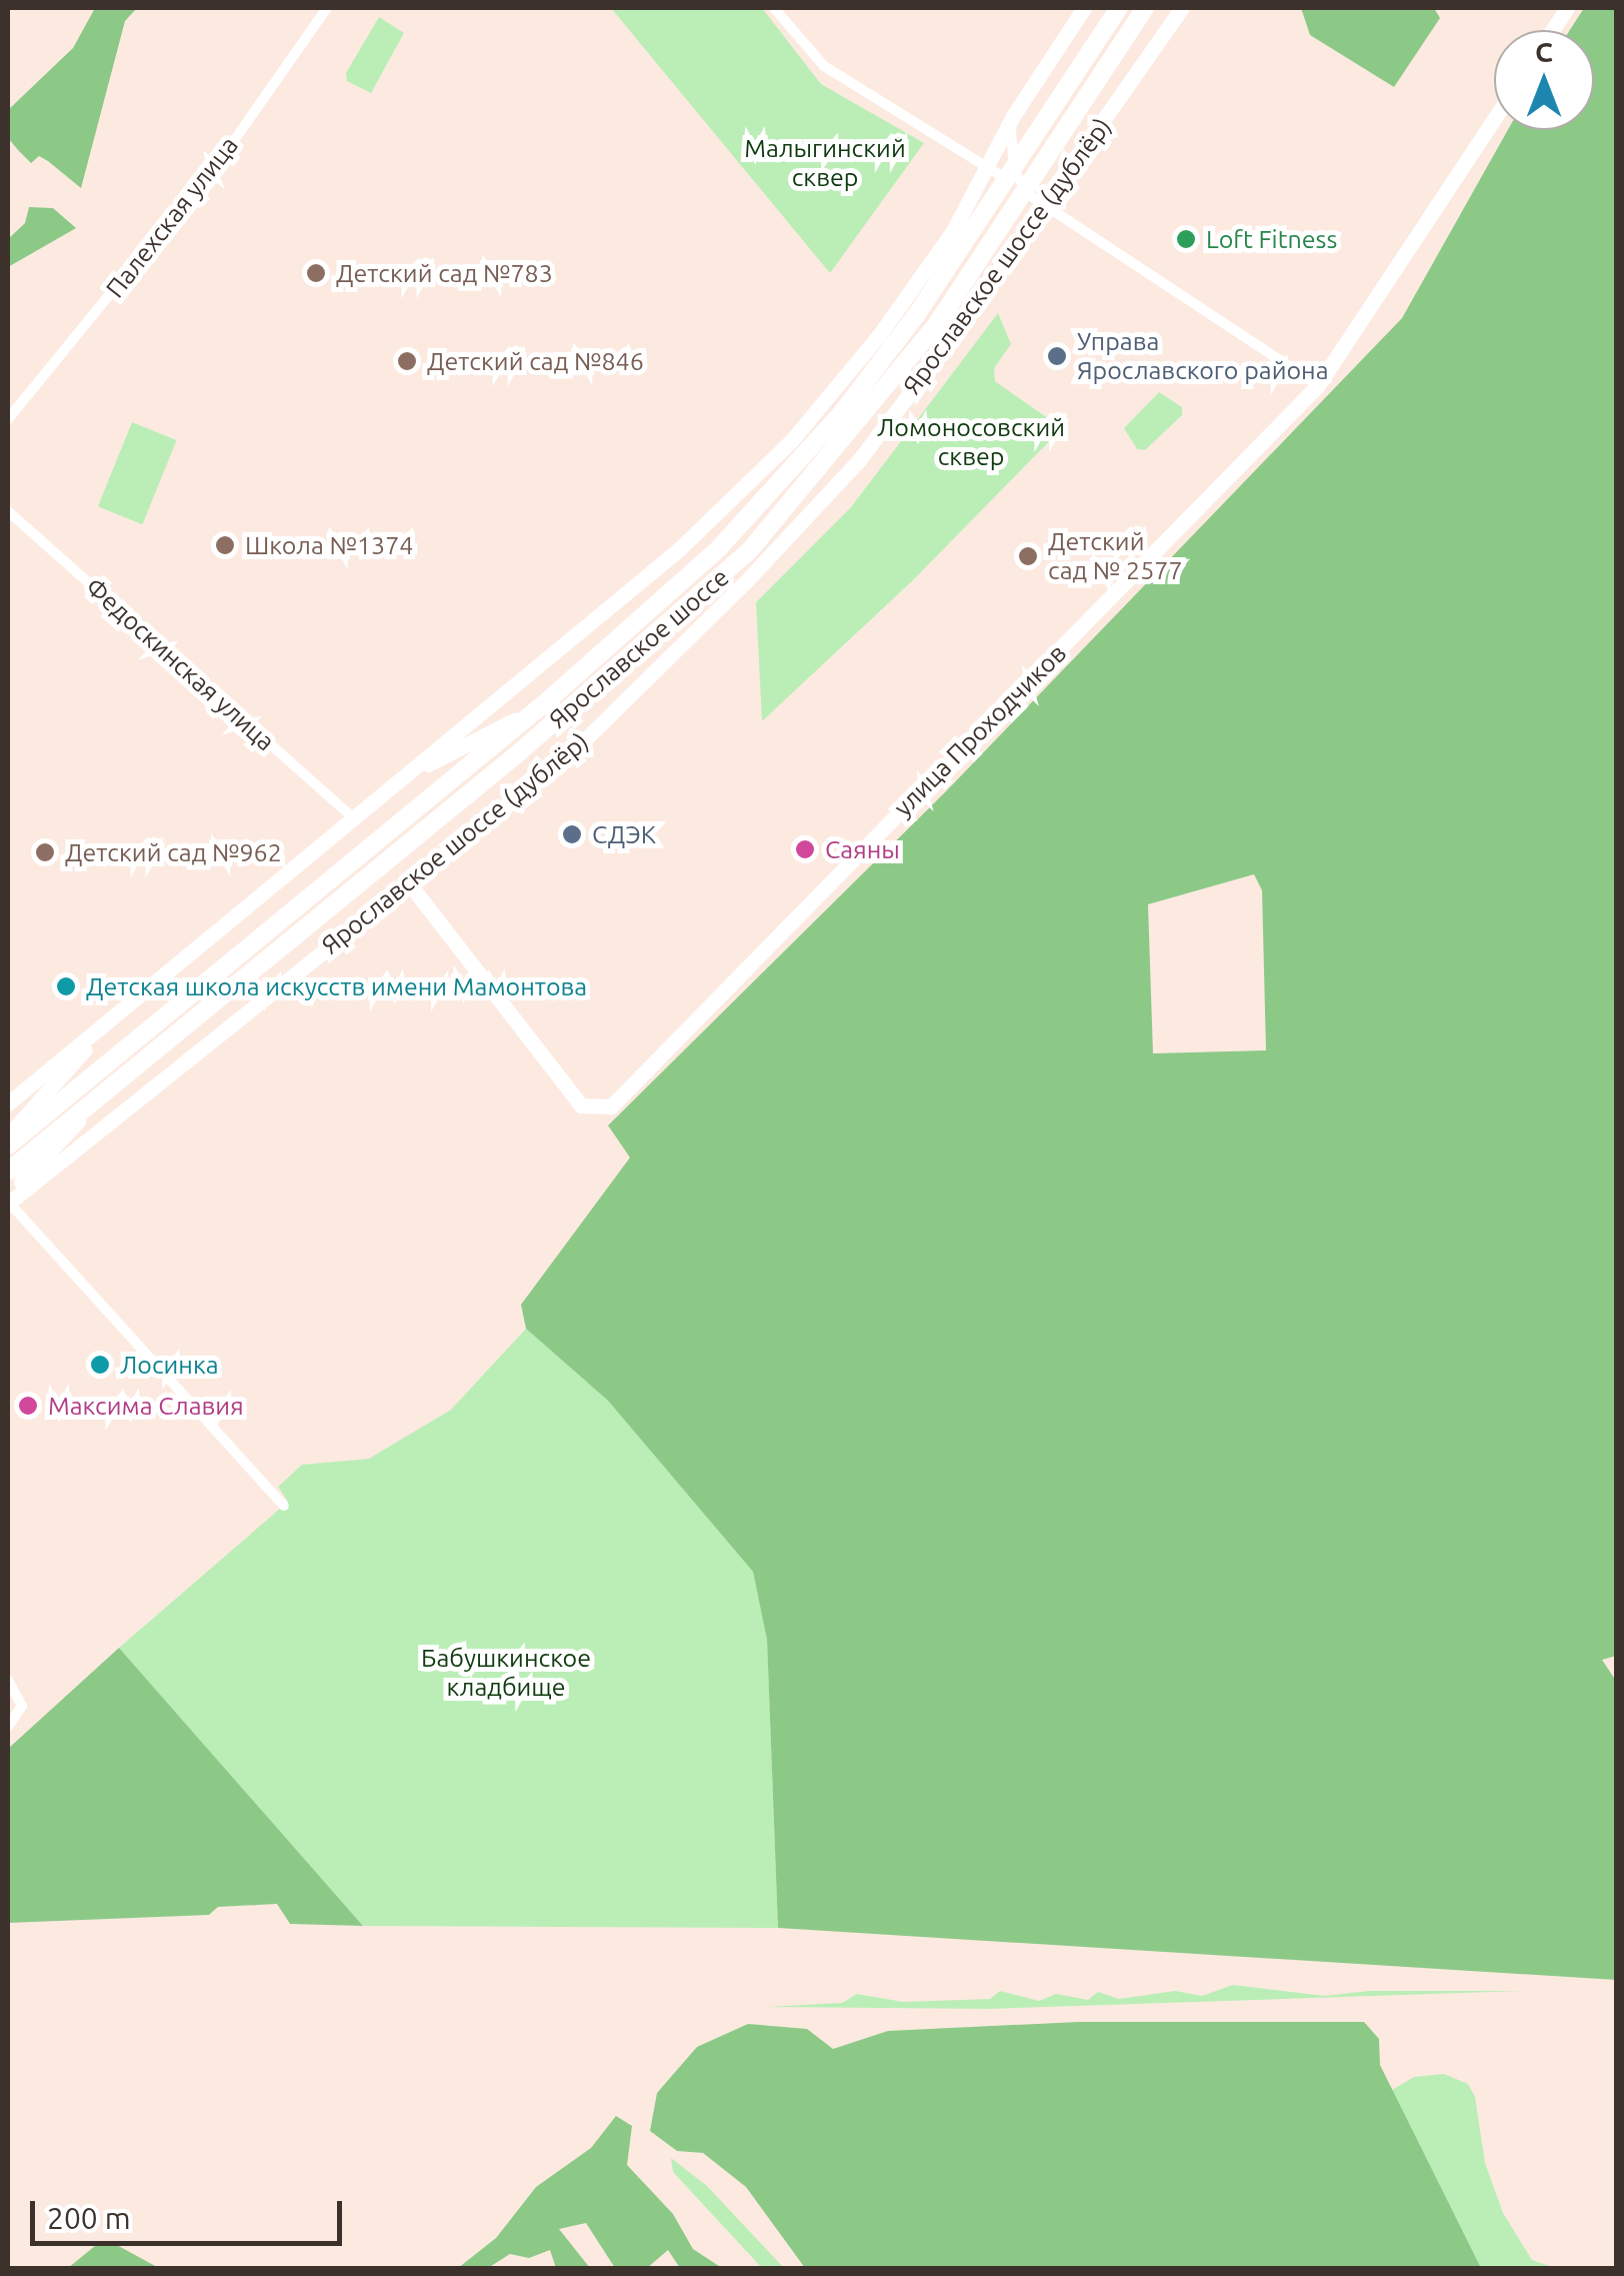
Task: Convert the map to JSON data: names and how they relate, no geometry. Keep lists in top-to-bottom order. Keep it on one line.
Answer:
{"streets":{"main road":["Ярославское шоссе"],"street":["Палехская улица","Ярославское шоссе (дублёр)","Федоскинская улица","улица Проходчиков"]},"crossings":[["Ярославское шоссе (дублёр)","улица Проходчиков"]],"parks":["Малыгинский сквер","Ломоносовский сквер","Бабушкинское кладбище"],"places":["Loft Fitness","Детский сад №783","Управа Ярославского района","Детский сад №846","Школа №1374","Детский сад № 2577","СДЭК","Саяны","Детский сад №962","Детская школа искусств имени Мамонтова","Лосинка","Максима Славия"],"scale_bar":"200 m","north":"top"}
